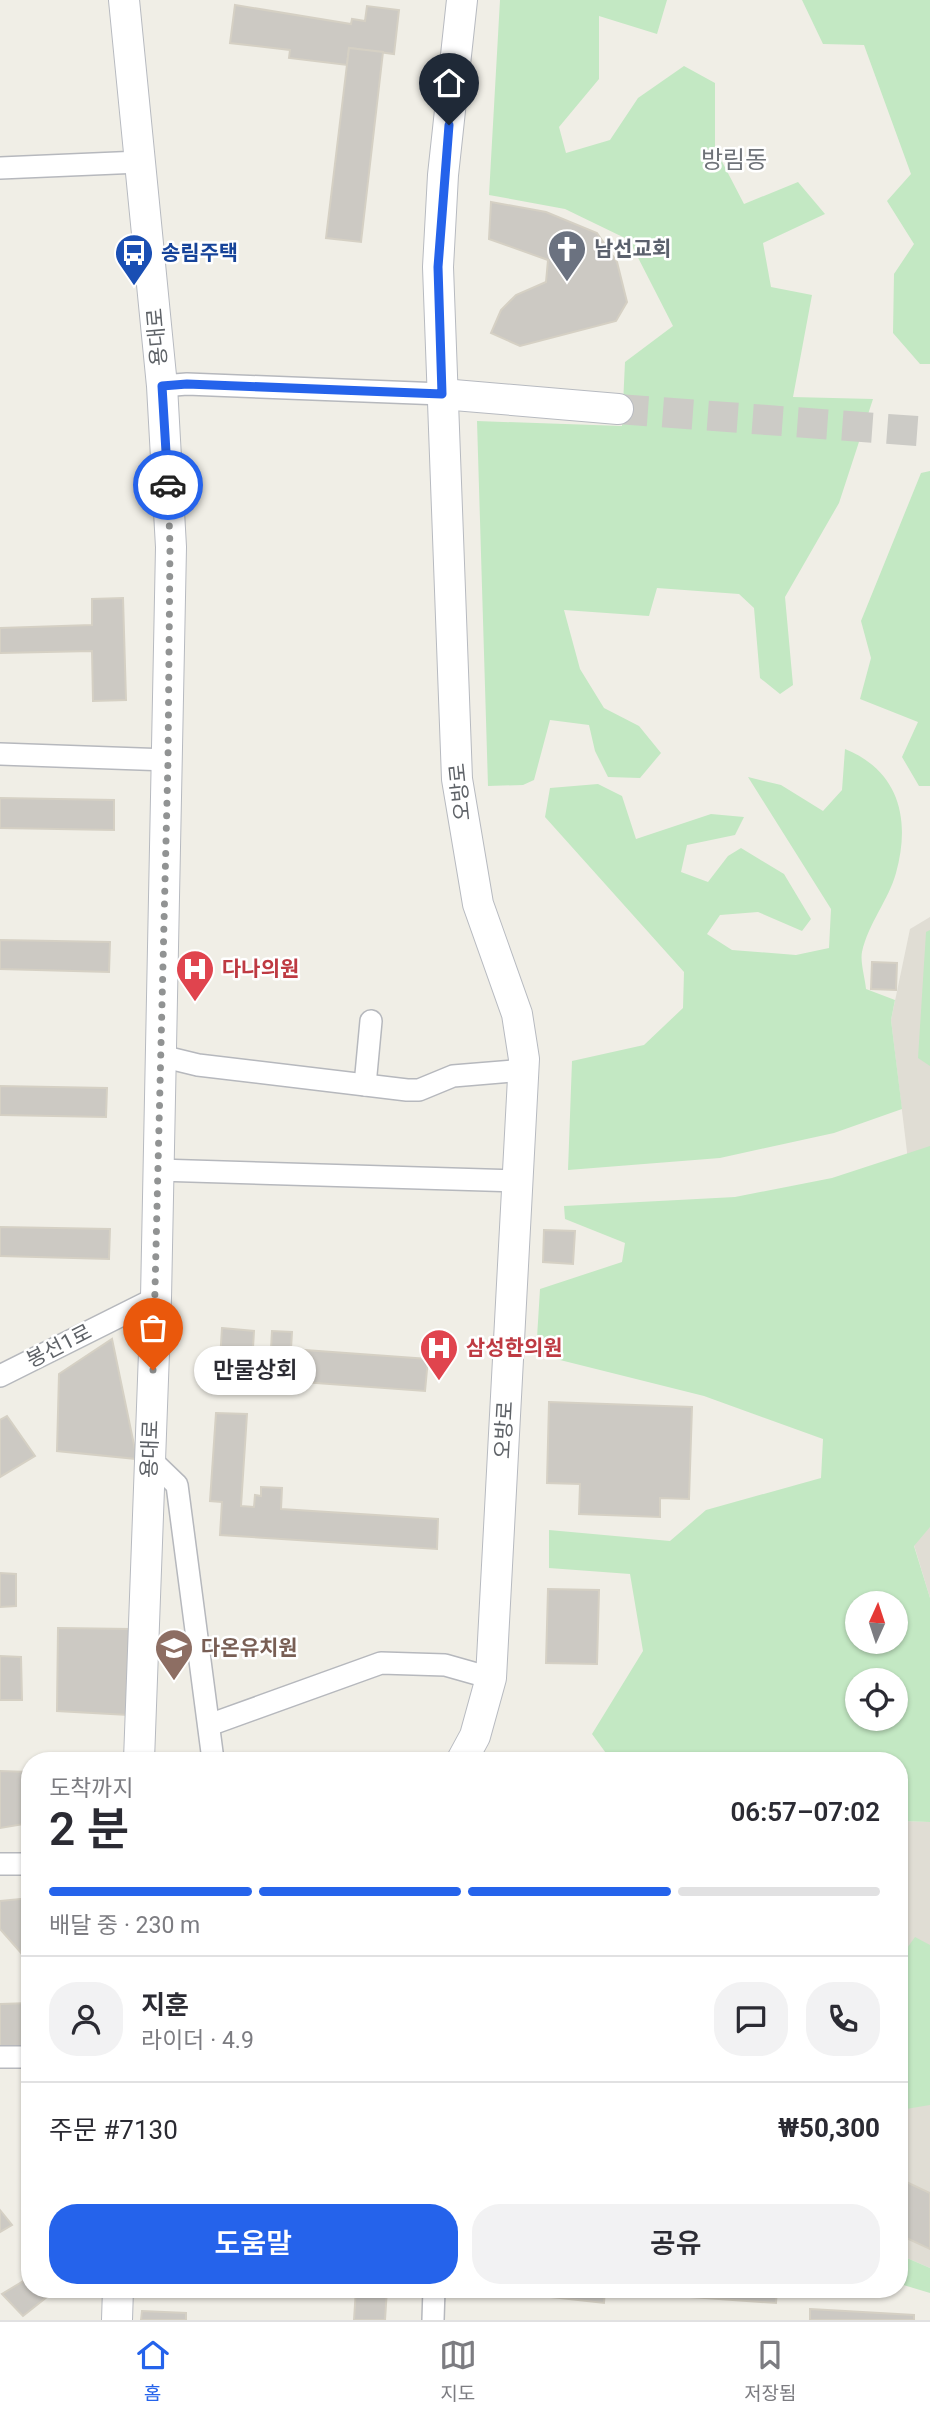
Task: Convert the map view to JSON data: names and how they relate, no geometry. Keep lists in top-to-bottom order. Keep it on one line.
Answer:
{"streets":{"street":["용대로","오방로","봉선1로"]},"crossings":[["용대로","봉선1로"]],"districts":["방림동"],"places":{"church":["남선교회"],"bus stop":["송림주택"],"hospital":["다나의원","삼성한의원"],"other":["만물상회"],"school or university":["다온유치원"]},"north":"top","page":{"bubble":"만물상회","heading":["2 분","도착까지","06:57–07:02"],"panel":["지훈","라이더 · 4.9","주문 #7130","₩50,300"],"bar":"배달 중 · 230 m","buttons":["도움말","공유"],"tabs":["홈","지도","저장됨"]}}
